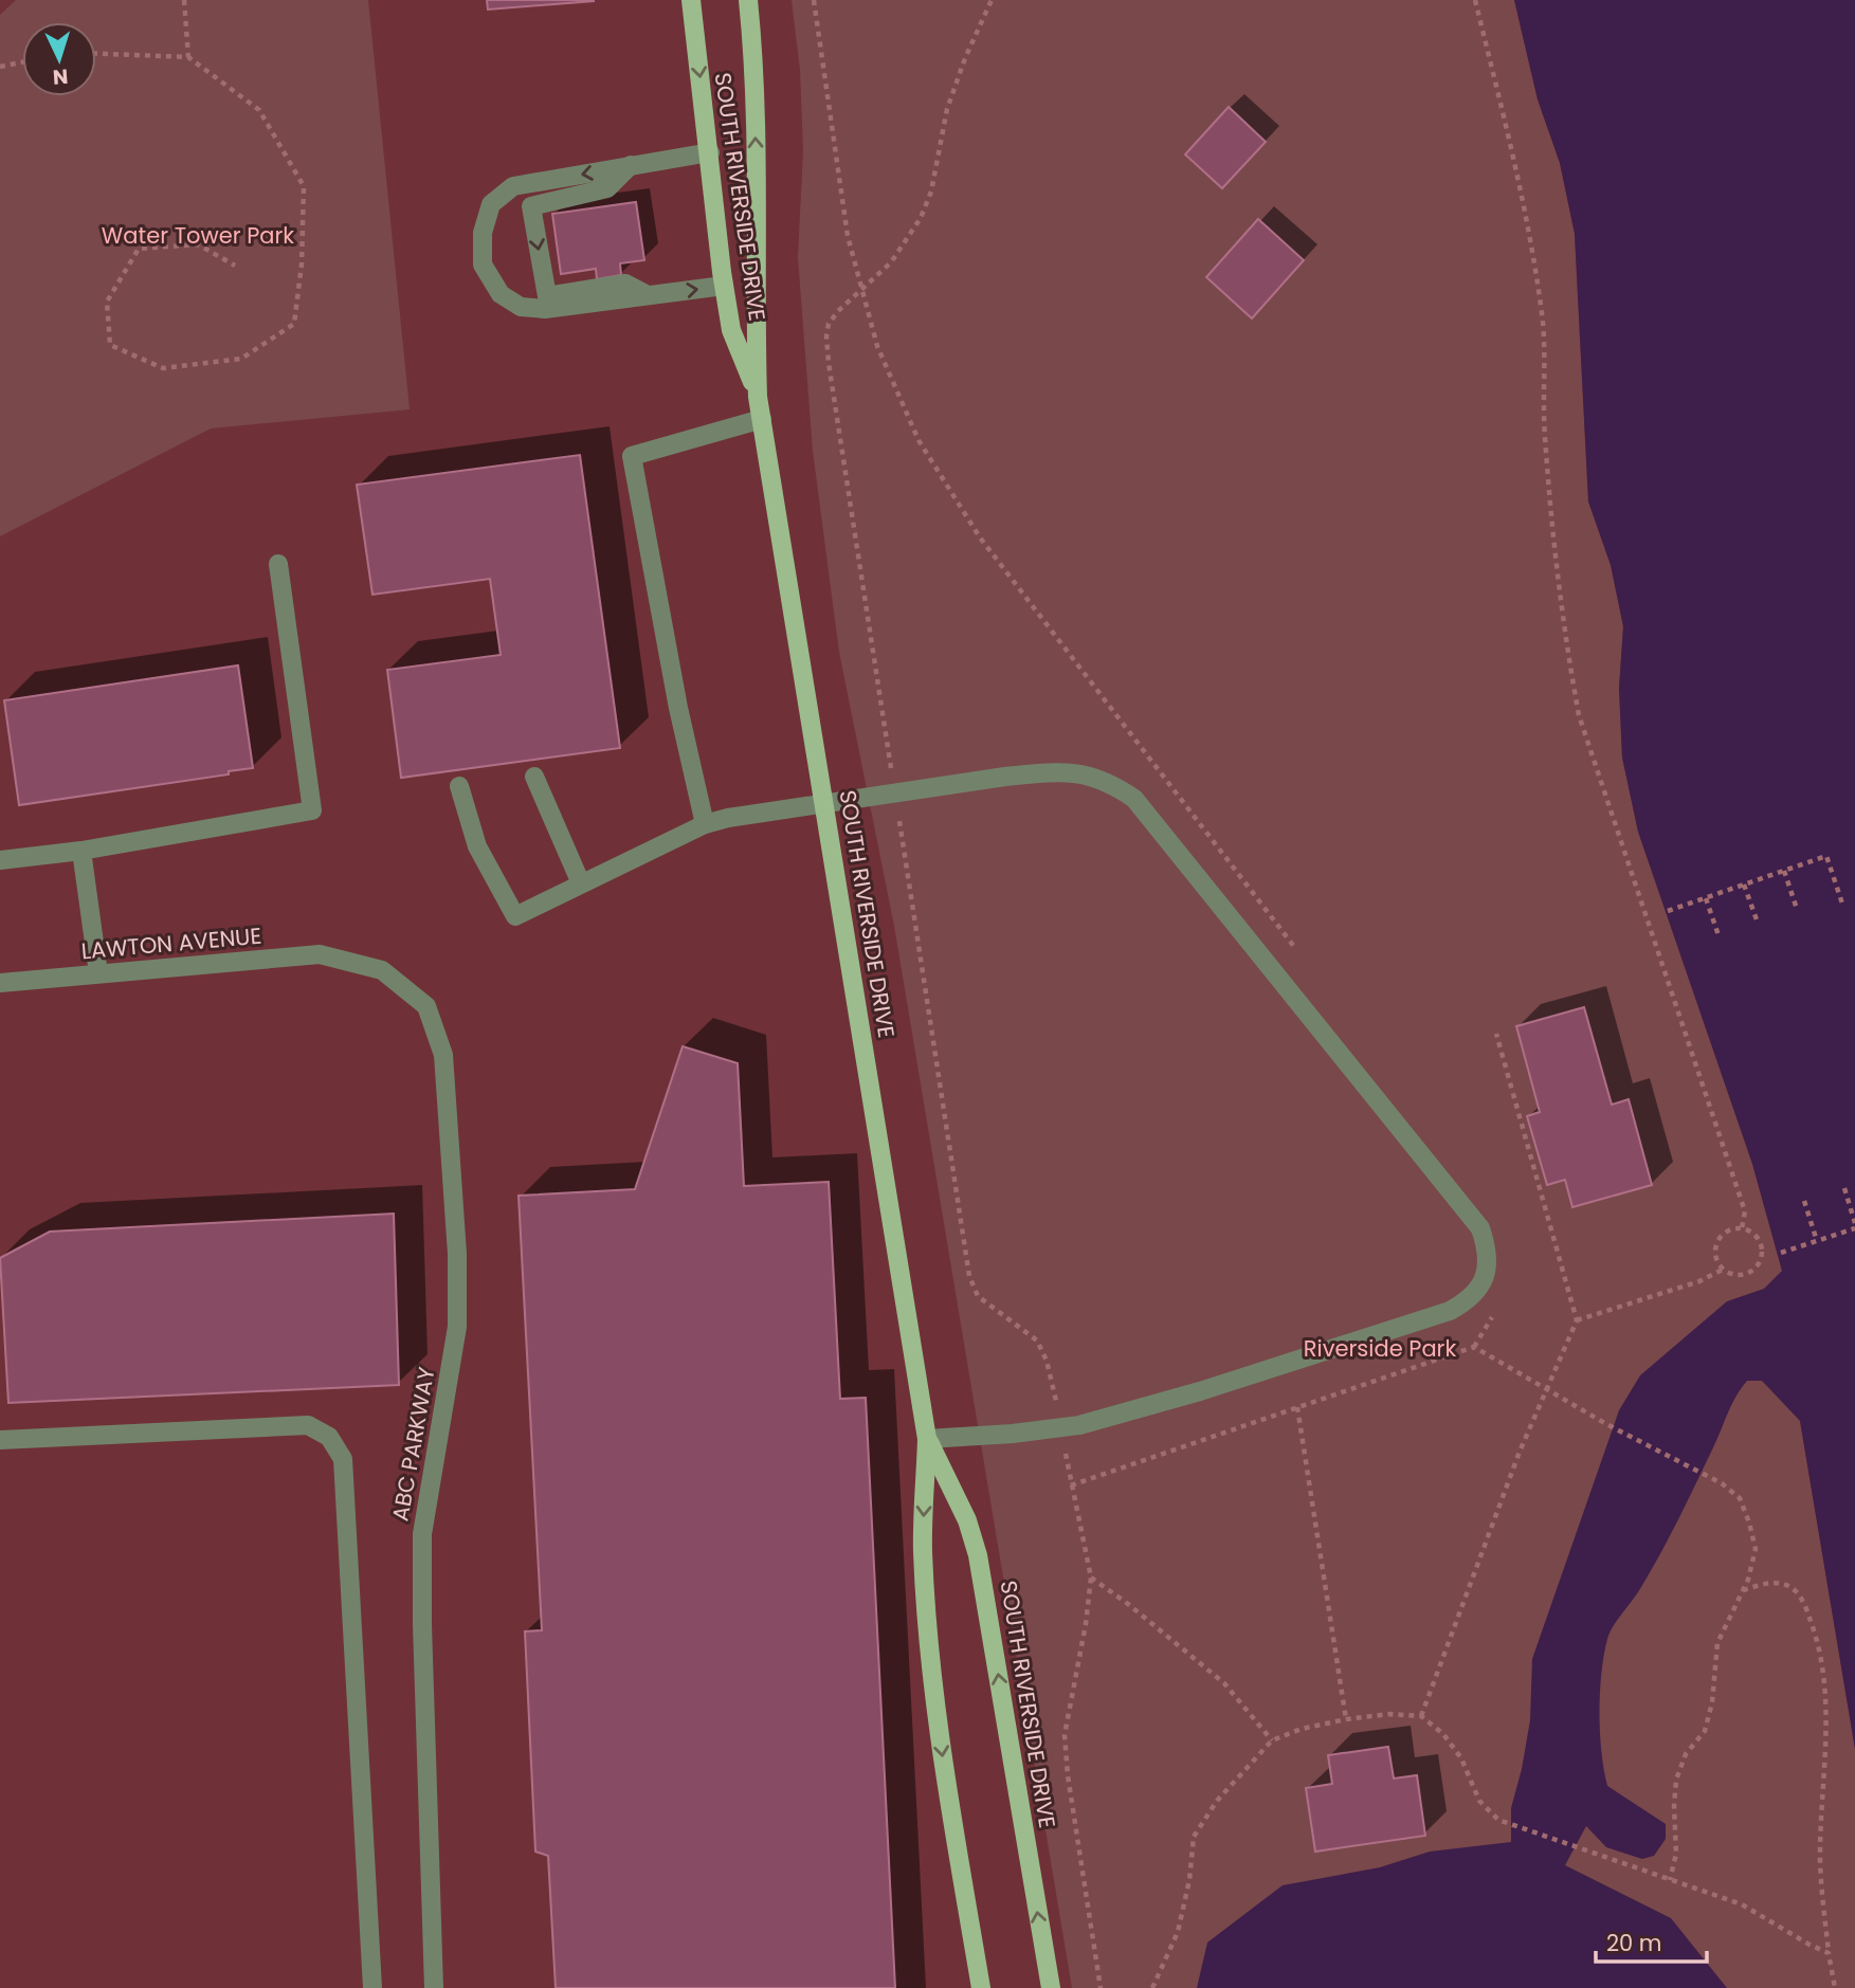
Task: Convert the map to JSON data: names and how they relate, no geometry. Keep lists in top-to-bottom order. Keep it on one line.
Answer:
{"streets":{"main road":["SOUTH RIVERSIDE DRIVE"],"street":["LAWTON AVENUE","ABC PARKWAY"]},"crossings":[["LAWTON AVENUE","ABC PARKWAY"]],"parks":["Water Tower Park","Riverside Park"],"scale_bar":"20 m","north":"bottom"}
